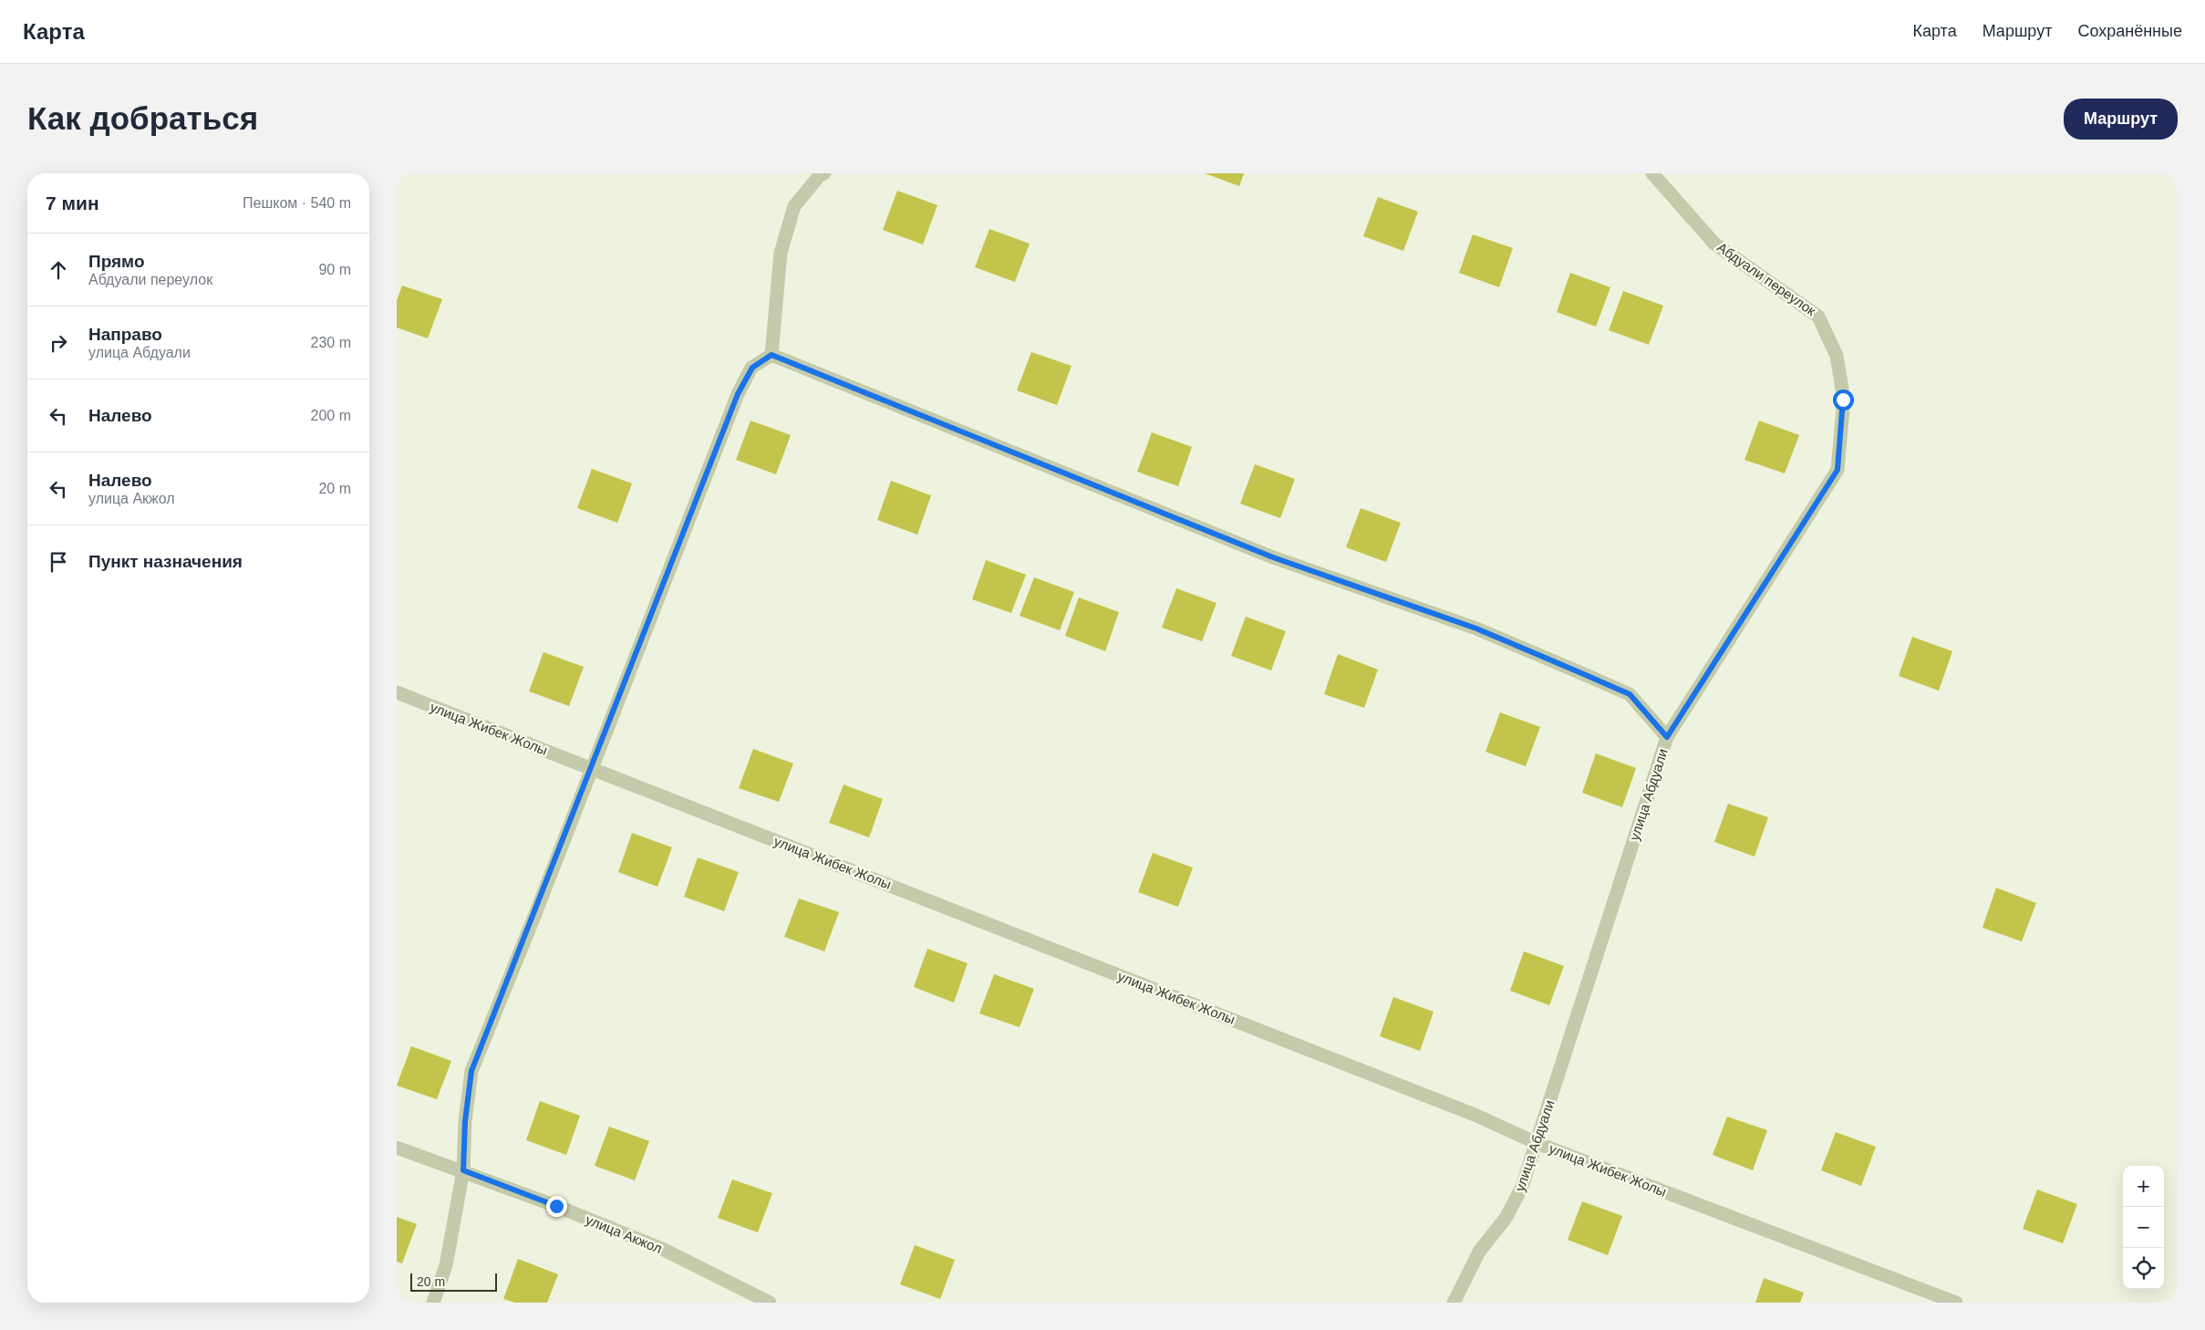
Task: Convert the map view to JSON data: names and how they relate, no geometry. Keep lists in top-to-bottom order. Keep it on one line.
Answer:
{"streets":{"street":["Абдуали переулок","улица Жибек Жолы","улица Абдуали","улица Акжол"]},"crossings":[["Абдуали переулок","улица Абдуали"],["улица Жибек Жолы","улица Абдуали"]],"scale_bar":"20 m","page":{"header":"Карта","nav":["Карта","Маршрут","Сохранённые"],"buttons":"Маршрут","title":"Как добраться","heading":["7 мин","Пешком · 540 m"],"list":[["Прямо","Абдуали переулок","90 m"],["Направо","улица Абдуали","230 m"],["Налево","200 m"],["Налево","улица Акжол","20 m"],"Пункт назначения"],"map_buttons":["+","−"],"scale":"20 m"}}
